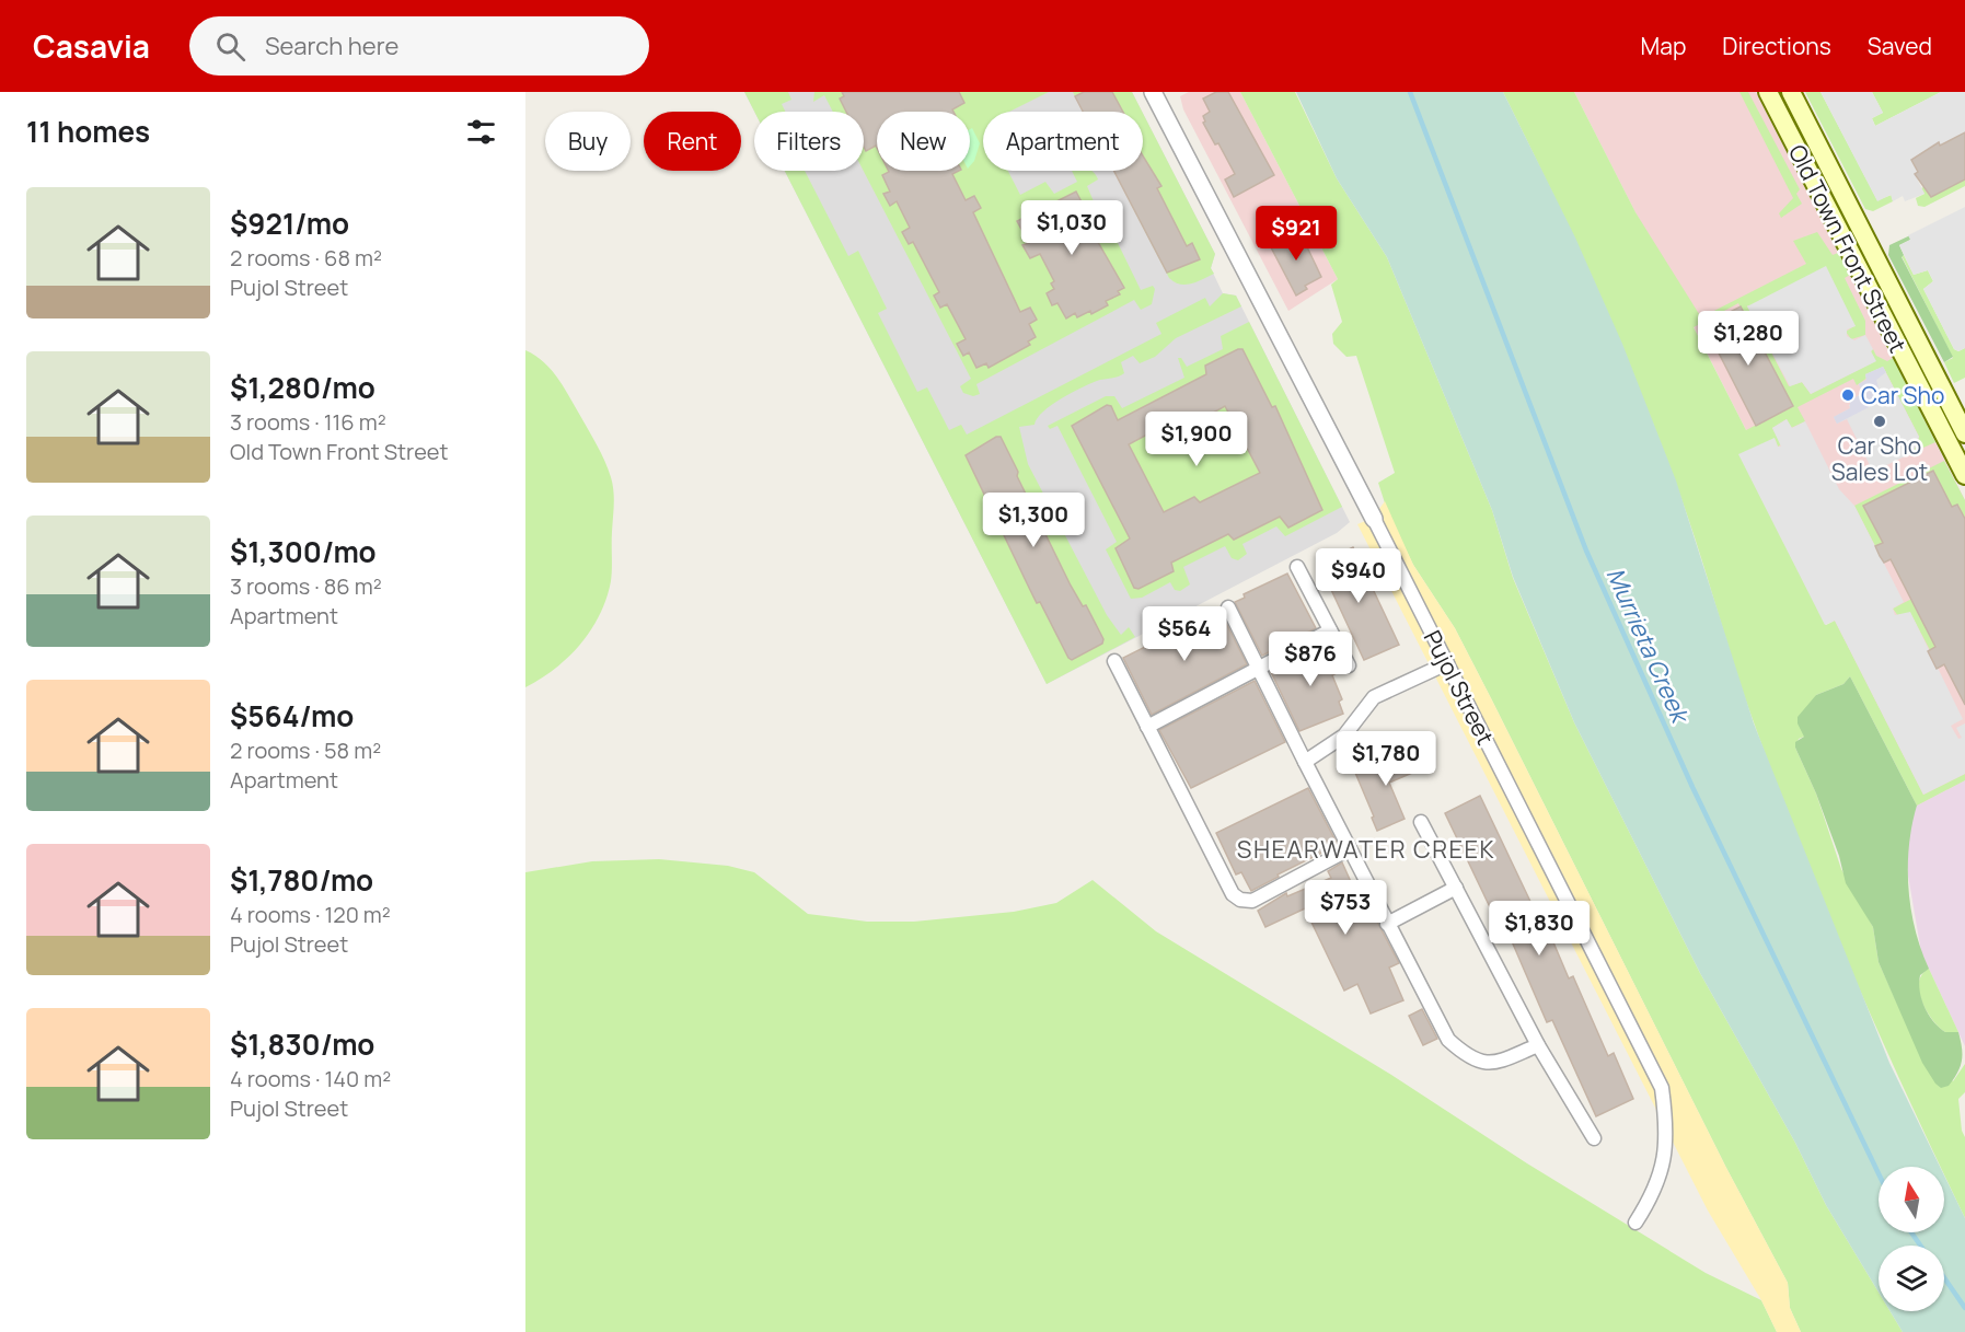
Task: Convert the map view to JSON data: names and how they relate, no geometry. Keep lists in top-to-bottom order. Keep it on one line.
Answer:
{"streets":{"main road":["Old Town Front Street"],"street":["Pujol Street"]},"districts":["SHEARWATER CREEK"],"water":["Murrieta Creek"],"places":["Car Sho","Car Sho Sales Lot"],"north":"top","page":{"header":"Casavia","search":"Search here","nav":["Map","Directions","Saved"],"heading":"11 homes","chip":["Buy","Rent","Filters","New","Apartment"],"list":[{"name":"$921/mo","note":"2 rooms · 68 m² · Pujol Street"},{"name":"$1,280/mo","note":"3 rooms · 116 m² · Old Town Front Street"},{"name":"$1,300/mo","note":"3 rooms · 86 m² · Apartment"},{"name":"$564/mo","note":"2 rooms · 58 m² · Apartment"},{"name":"$1,780/mo","note":"4 rooms · 120 m² · Pujol Street"},{"name":"$1,830/mo","note":"4 rooms · 140 m² · Pujol Street"}],"price":["$1,030","$921","$1,280","$1,900","$1,300","$940","$564","$876","$1,780","$753","$1,830"]}}
